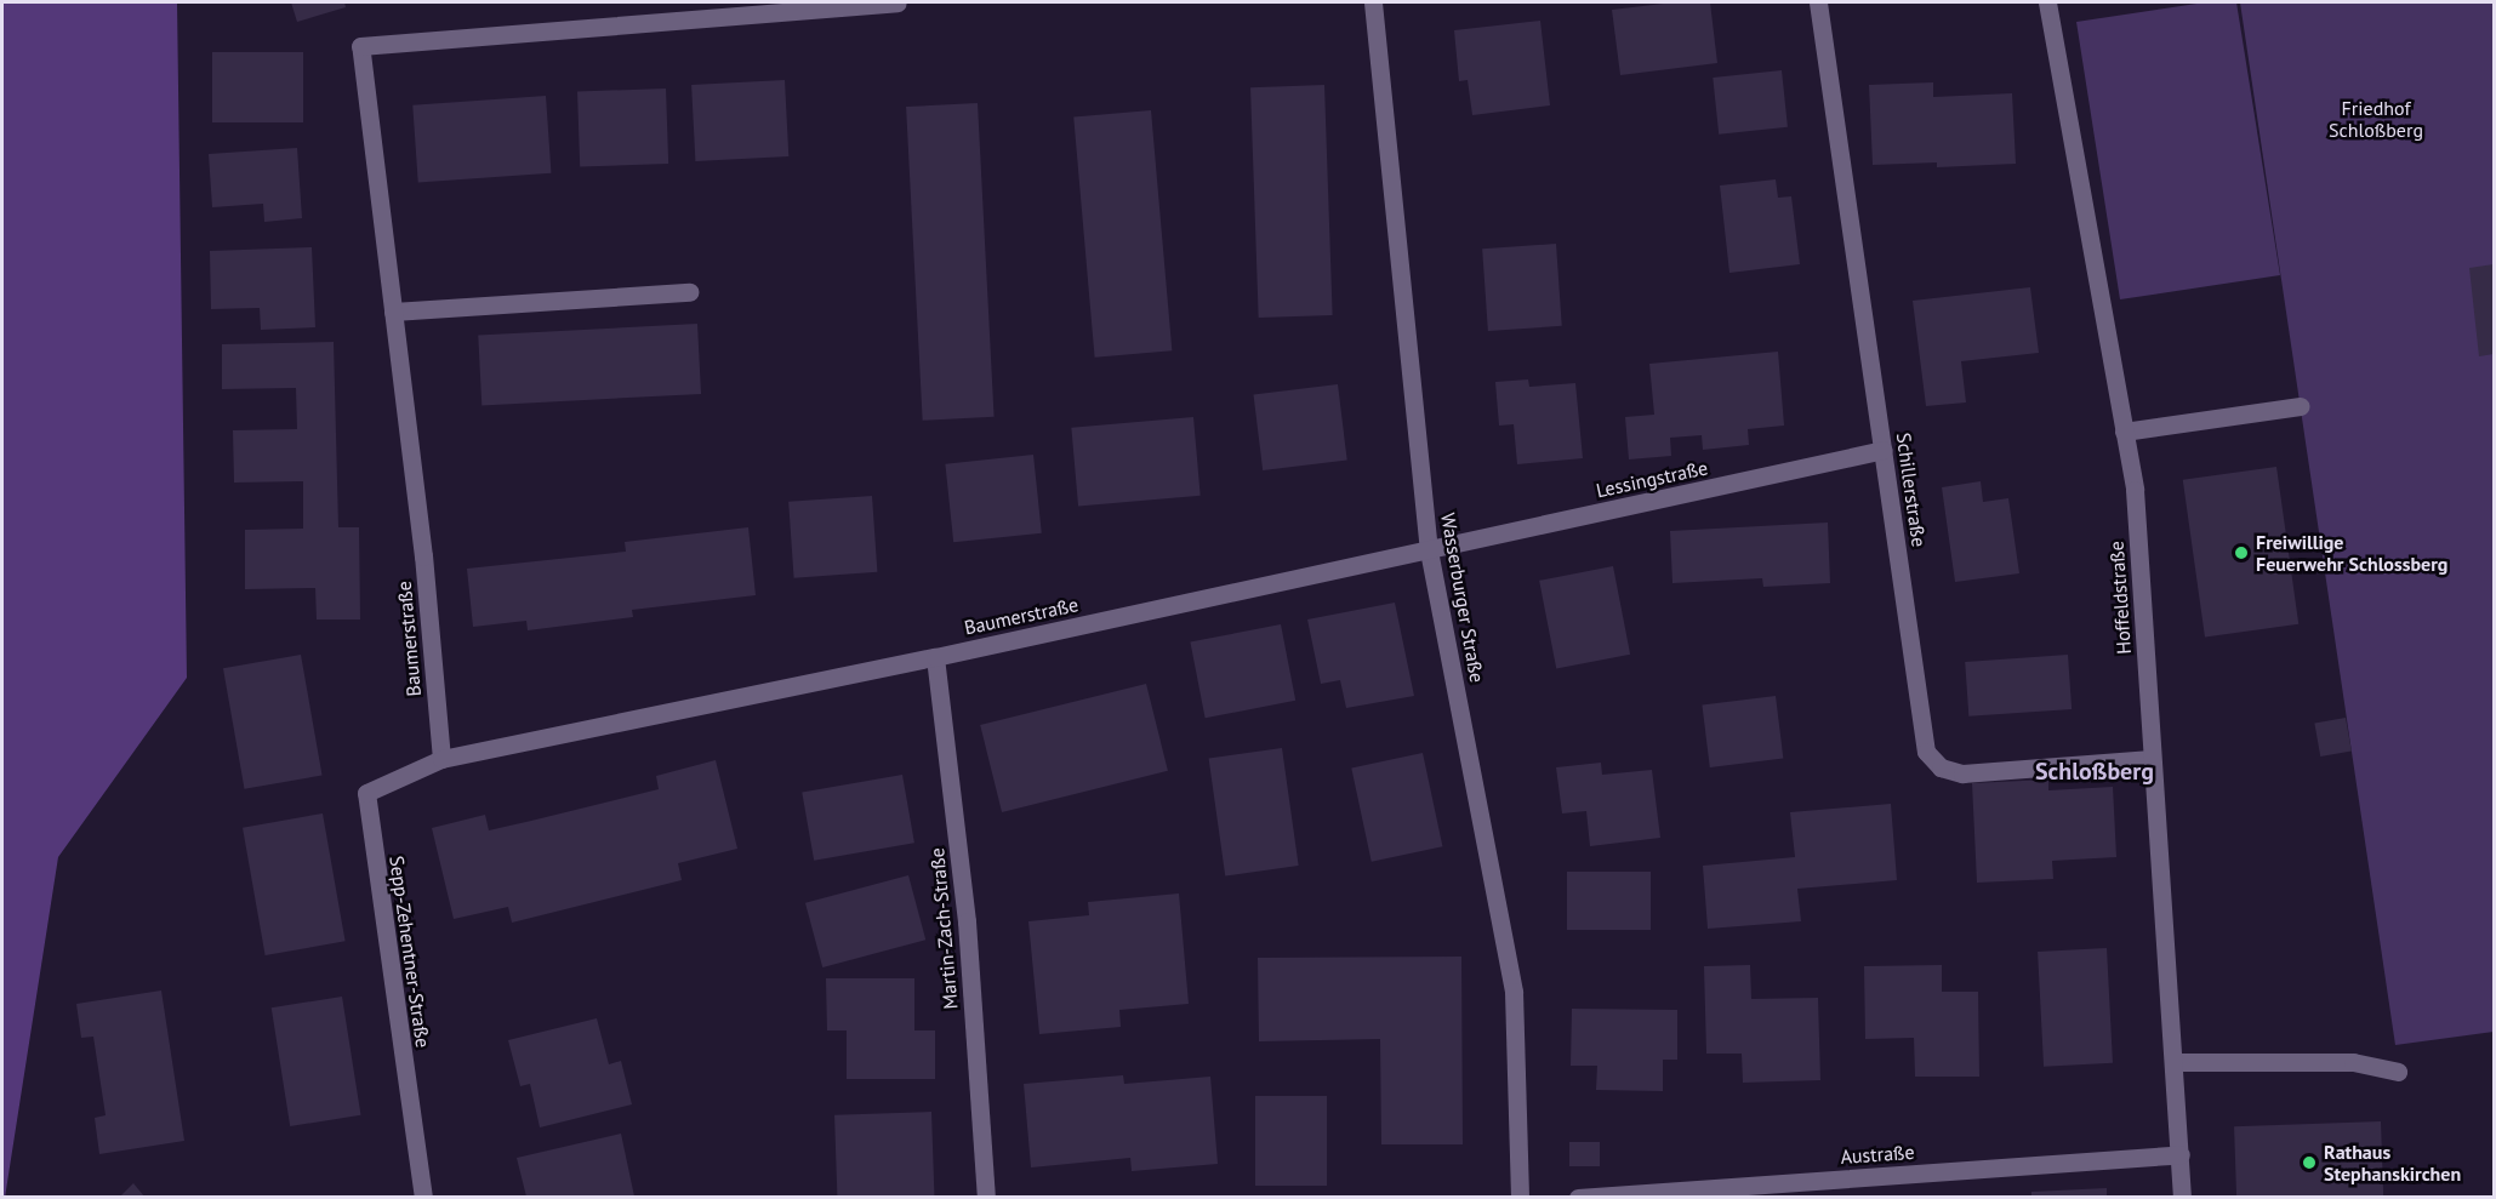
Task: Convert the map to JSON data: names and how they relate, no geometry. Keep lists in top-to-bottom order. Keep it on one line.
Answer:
{"streets":{"street":["Lessingstraße","Schillerstraße","Wasserburger Straße","Hoffeldstraße","Baumerstraße","Martin-Zach-Straße","Sepp-Zehentner-Straße","Austraße"]},"crossings":[["Lessingstraße","Schillerstraße"],["Lessingstraße","Wasserburger Straße"],["Lessingstraße","Baumerstraße"],["Schillerstraße","Hoffeldstraße"],["Wasserburger Straße","Baumerstraße"],["Hoffeldstraße","Austraße"],["Baumerstraße","Martin-Zach-Straße"],["Baumerstraße","Sepp-Zehentner-Straße"]],"districts":["Schloßberg"],"parks":["Friedhof Schloßberg"],"places":["Freiwillige Feuerwehr Schlossberg","Rathaus Stephanskirchen"]}
